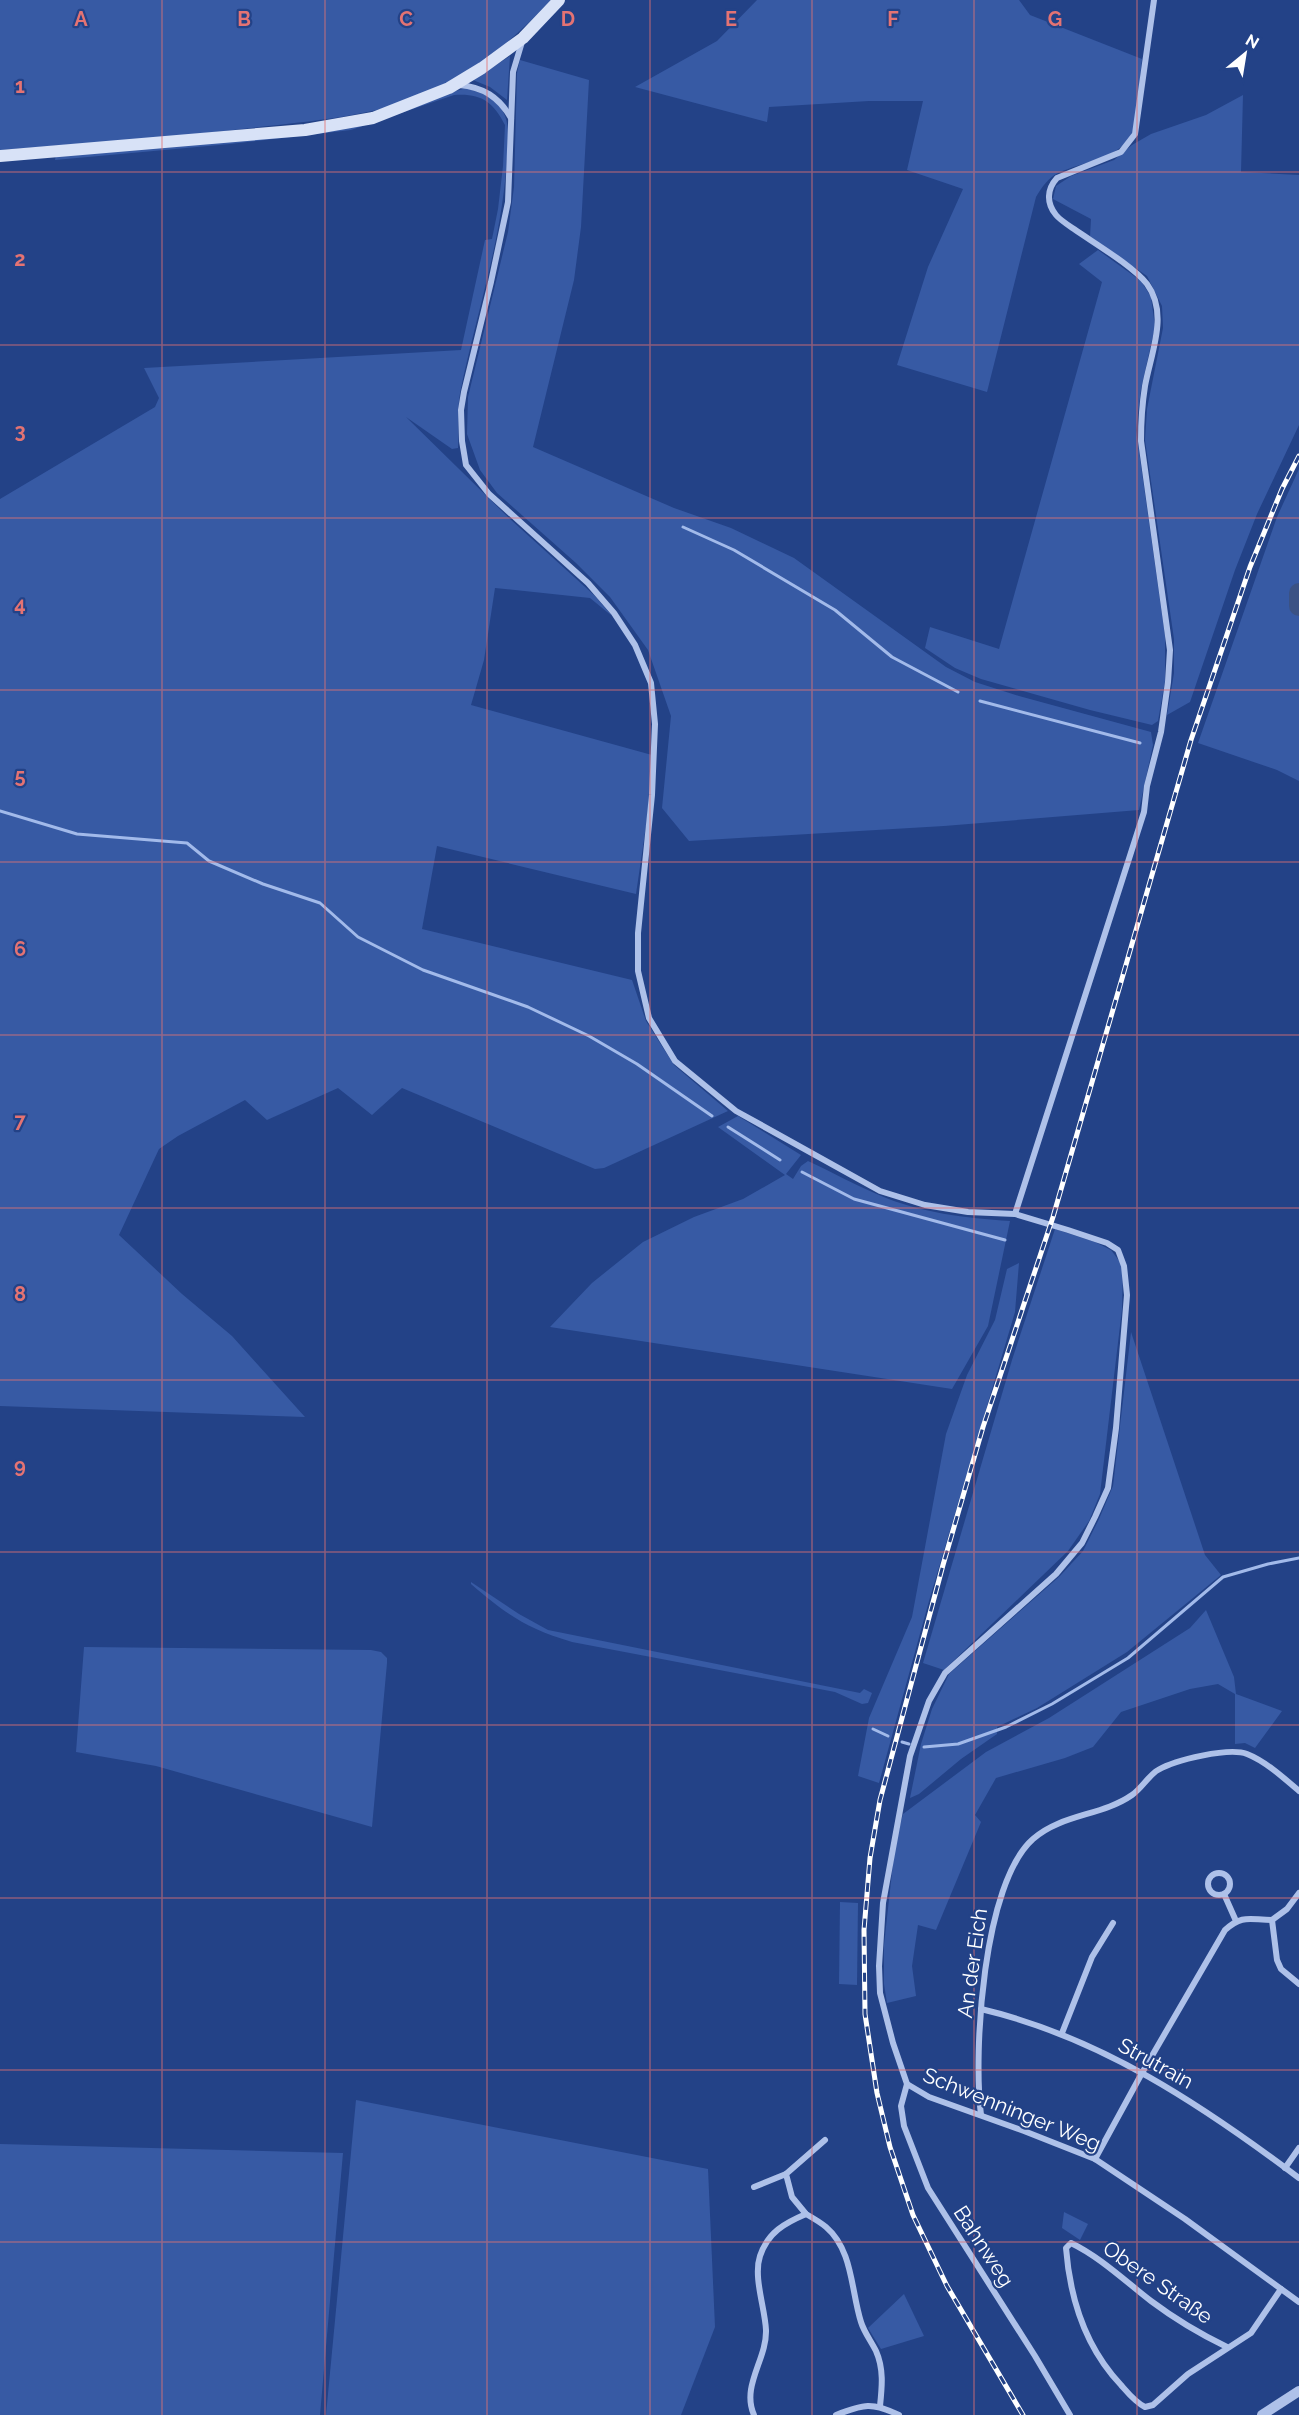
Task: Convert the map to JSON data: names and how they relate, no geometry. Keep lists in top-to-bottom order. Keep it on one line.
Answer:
{"streets":{"street":["An der Eich","Strutrain","Schwenninger Weg","Bahnweg","Obere Straße"]},"crossings":[["An der Eich","Strutrain"],["An der Eich","Schwenninger Weg"],["Schwenninger Weg","Bahnweg"]],"north":"top right","grid":{"columns":["A","B","C","D","E","F","G"],"rows":["1","2","3","4","5","6","7","8","9"]}}
